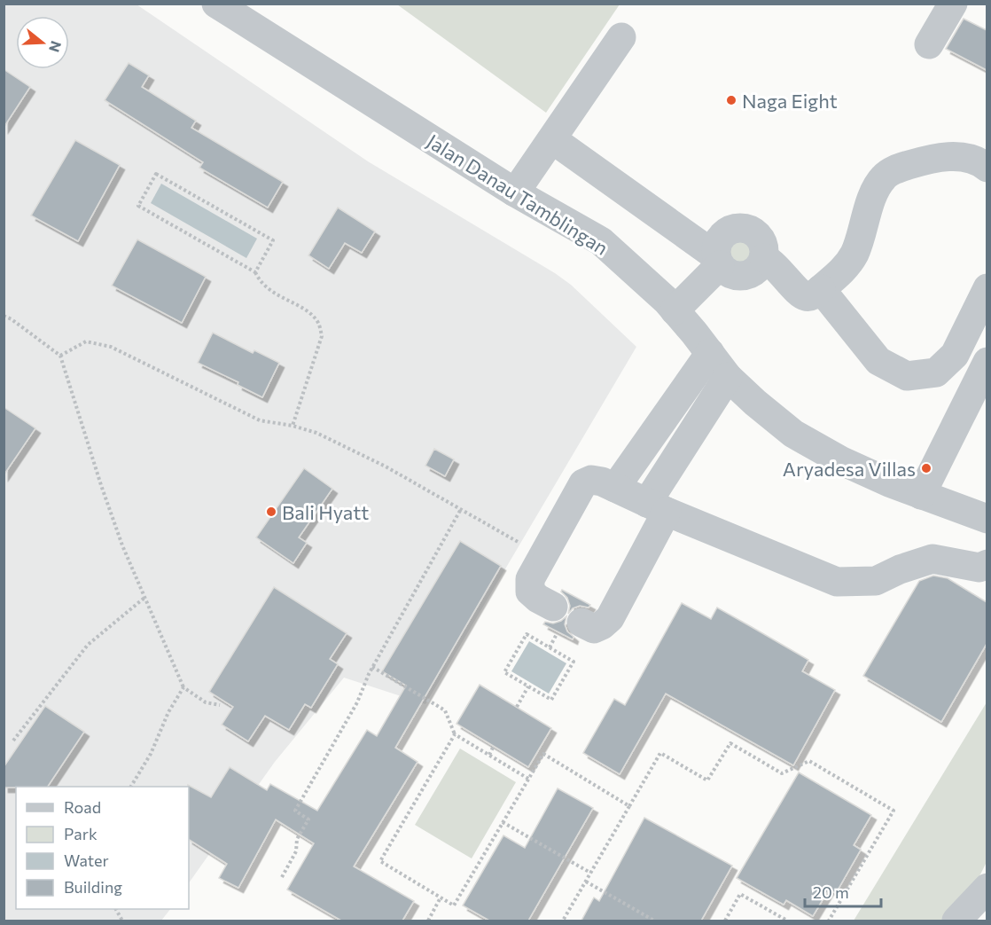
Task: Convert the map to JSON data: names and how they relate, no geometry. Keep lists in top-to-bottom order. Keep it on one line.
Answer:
{"streets":{"street":["Jalan Danau Tamblingan"]},"places":["Naga Eight","Aryadesa Villas","Bali Hyatt"],"legend":["Road","Park","Water","Building"],"scale_bar":"20 m","north":"right"}
